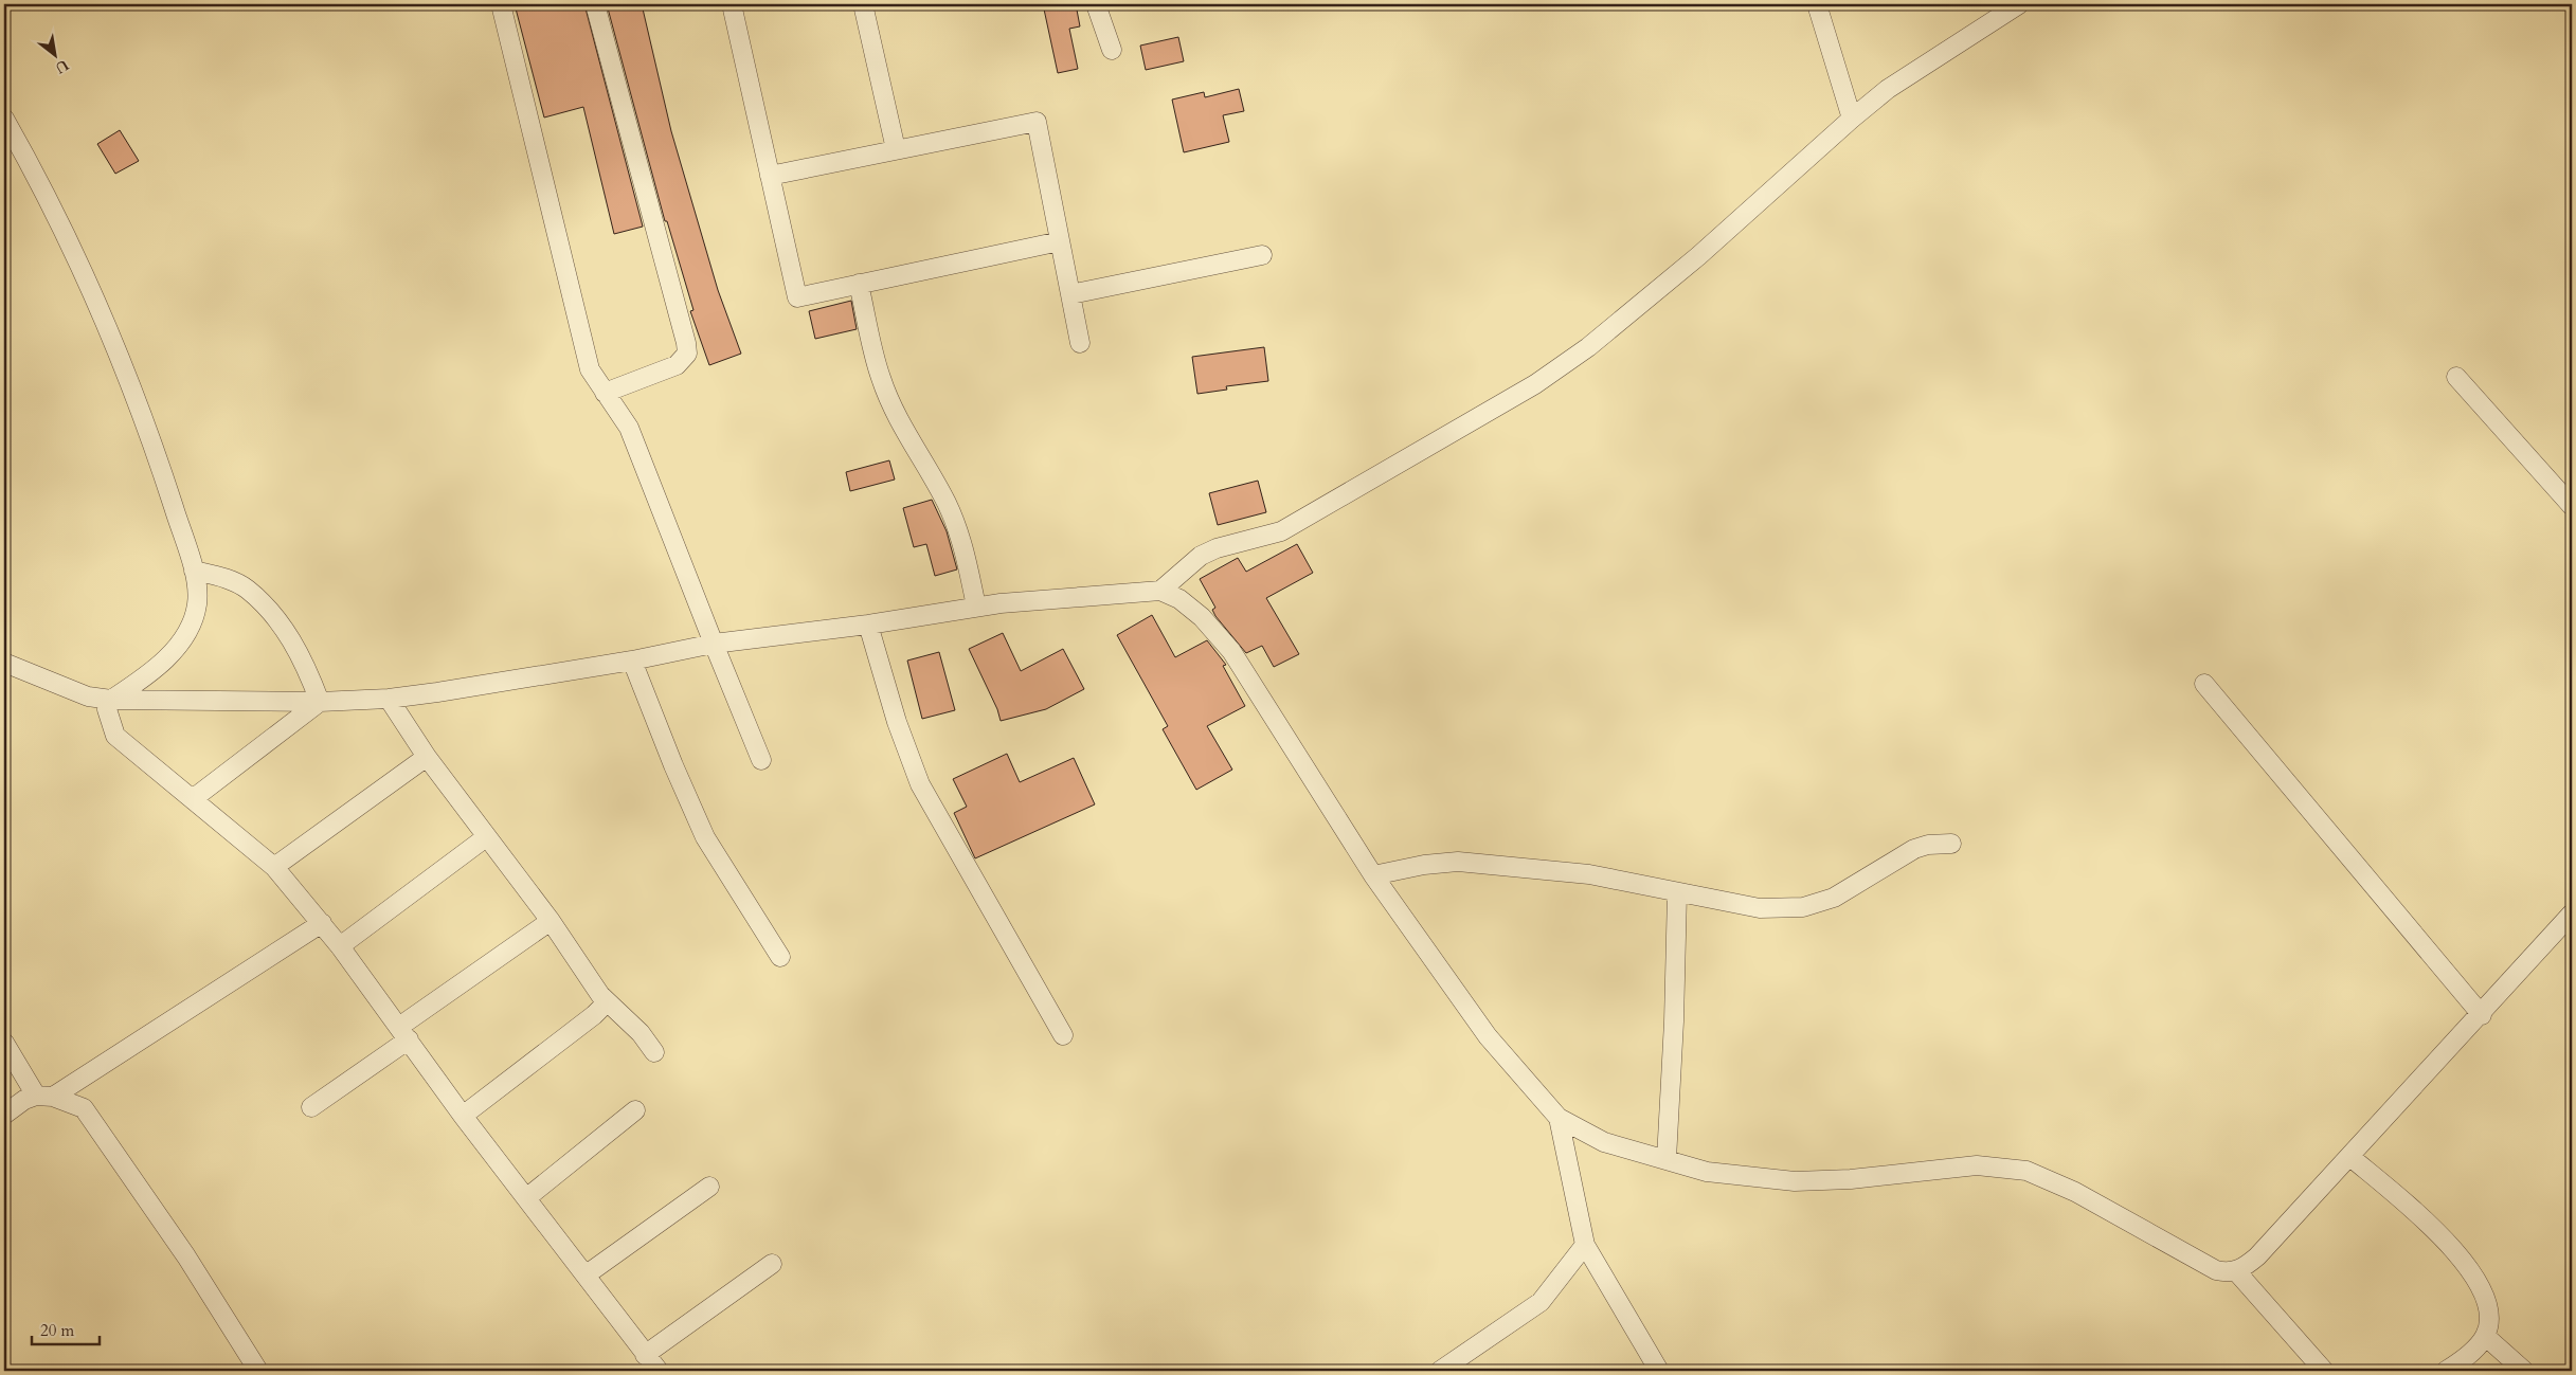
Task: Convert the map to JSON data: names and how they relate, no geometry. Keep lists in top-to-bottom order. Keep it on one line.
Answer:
{"scale_bar":"20 m","north":"bottom right"}
